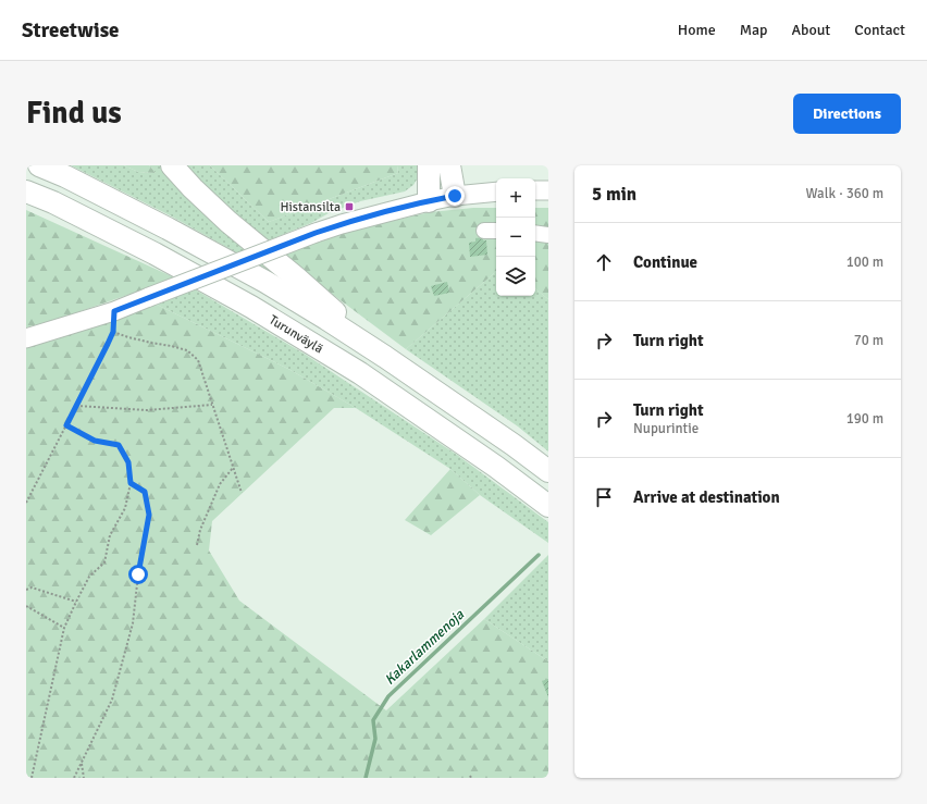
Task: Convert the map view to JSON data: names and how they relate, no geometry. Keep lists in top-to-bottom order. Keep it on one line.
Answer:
{"streets":{"highway":["Turunväylä"]},"water":["Kakarlammenoja"],"places":{"transit":["Histansilta"]},"page":{"header":"Streetwise","nav":["Home","Map","About","Contact"],"buttons":"Directions","title":"Find us","heading":["5 min","Walk · 360 m"],"map_buttons":["+","−"],"list":[["Continue","100 m"],["Turn right","70 m"],["Turn right","Nupurintie","190 m"],"Arrive at destination"]}}
